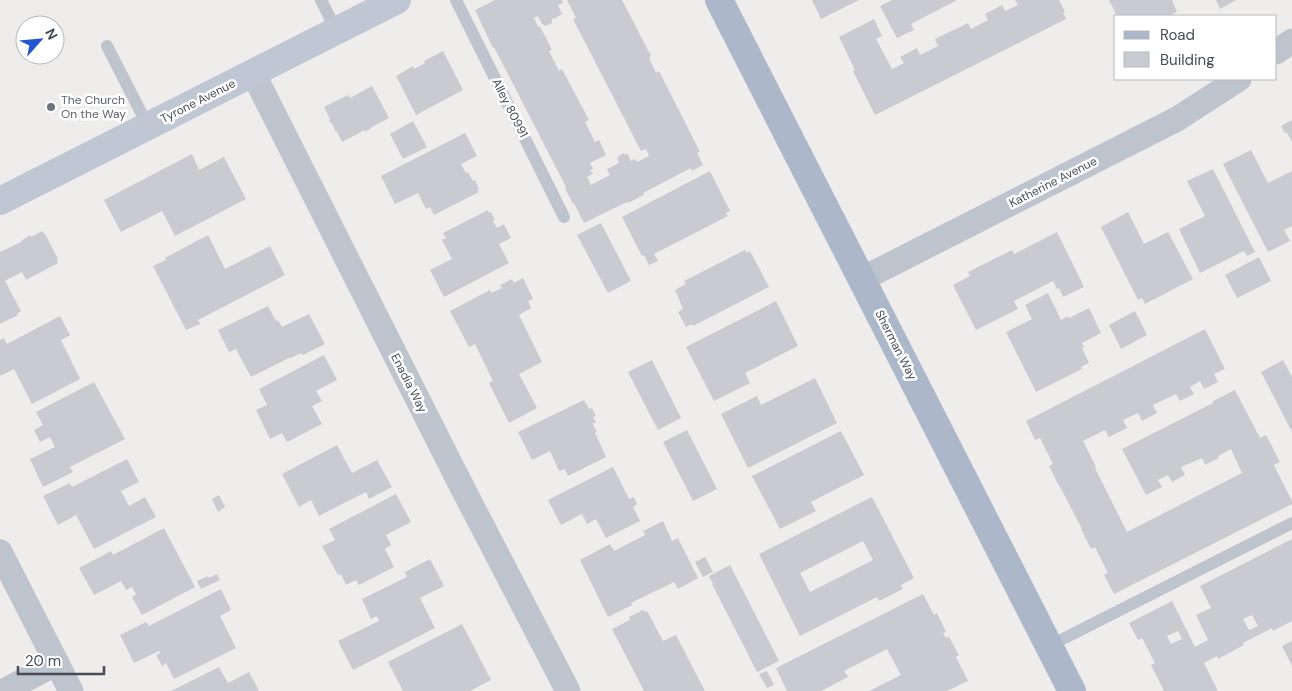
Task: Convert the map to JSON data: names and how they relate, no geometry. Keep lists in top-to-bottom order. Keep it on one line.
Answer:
{"streets":{"main road":["Sherman Way"],"street":["Tyrone Avenue","Katherine Avenue","Enadia Way"],"lane":["Alley 80991"]},"crossings":[["Tyrone Avenue","Enadia Way"],["Katherine Avenue","Sherman Way"]],"places":["The Church On the Way"],"legend":["Road","Building"],"scale_bar":"20 m","north":"top right"}
